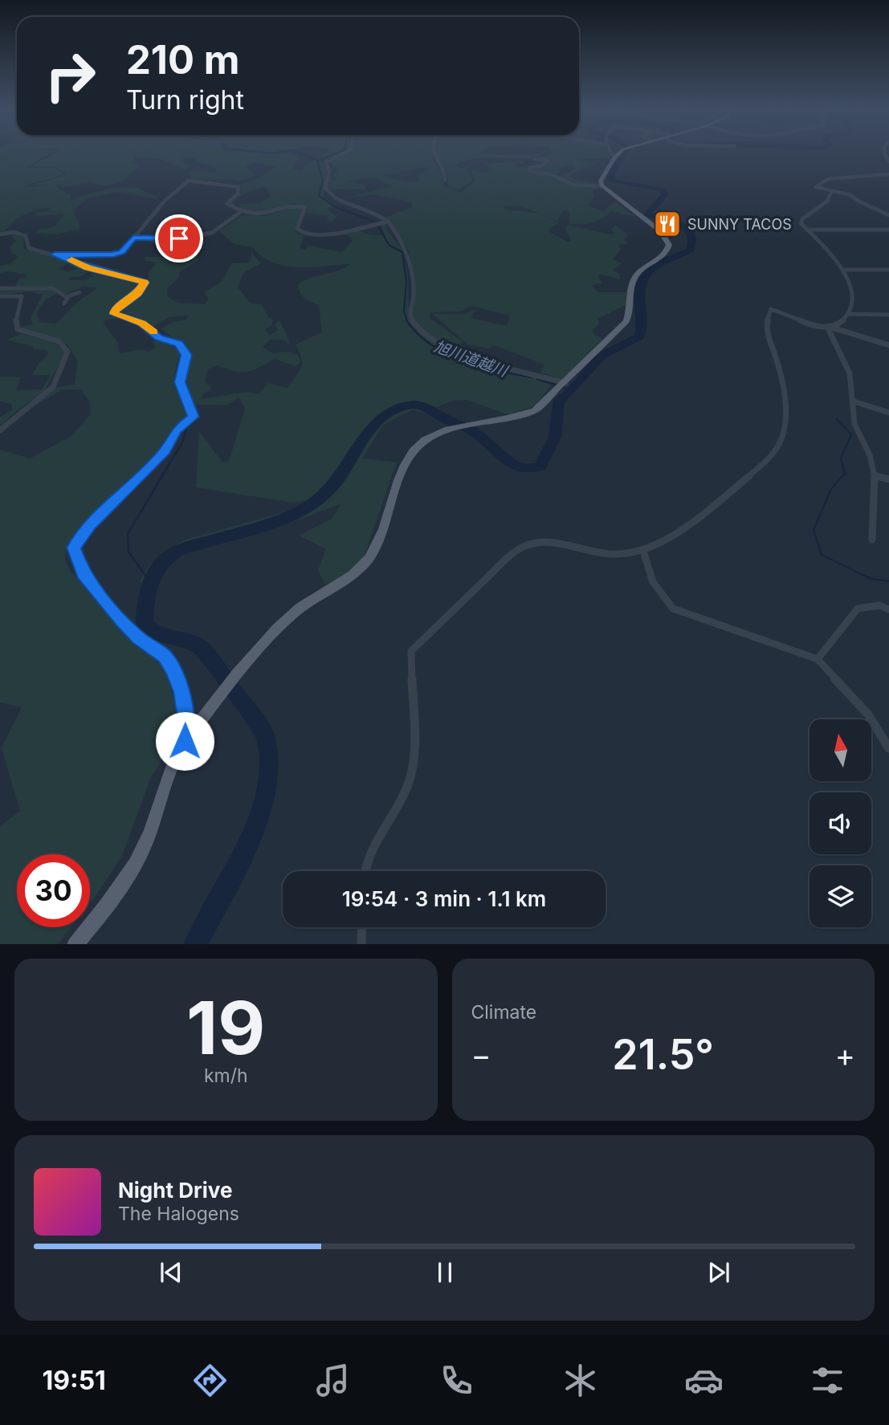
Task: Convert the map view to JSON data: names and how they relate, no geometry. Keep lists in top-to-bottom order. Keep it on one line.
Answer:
{"water":["旭川道越川"],"places":{"restaurant":["SUNNY TACOS"]},"north":"top","page":{"turn":["210 m","Turn right"],"limit":"30","trip":"19:54 · 3 min · 1.1 km","tile":[["19","km/h"],"Climate"],"heat":["−","21.5°","+"],"song":["Night Drive","The Halogens"],"tabs":"19:51"}}
